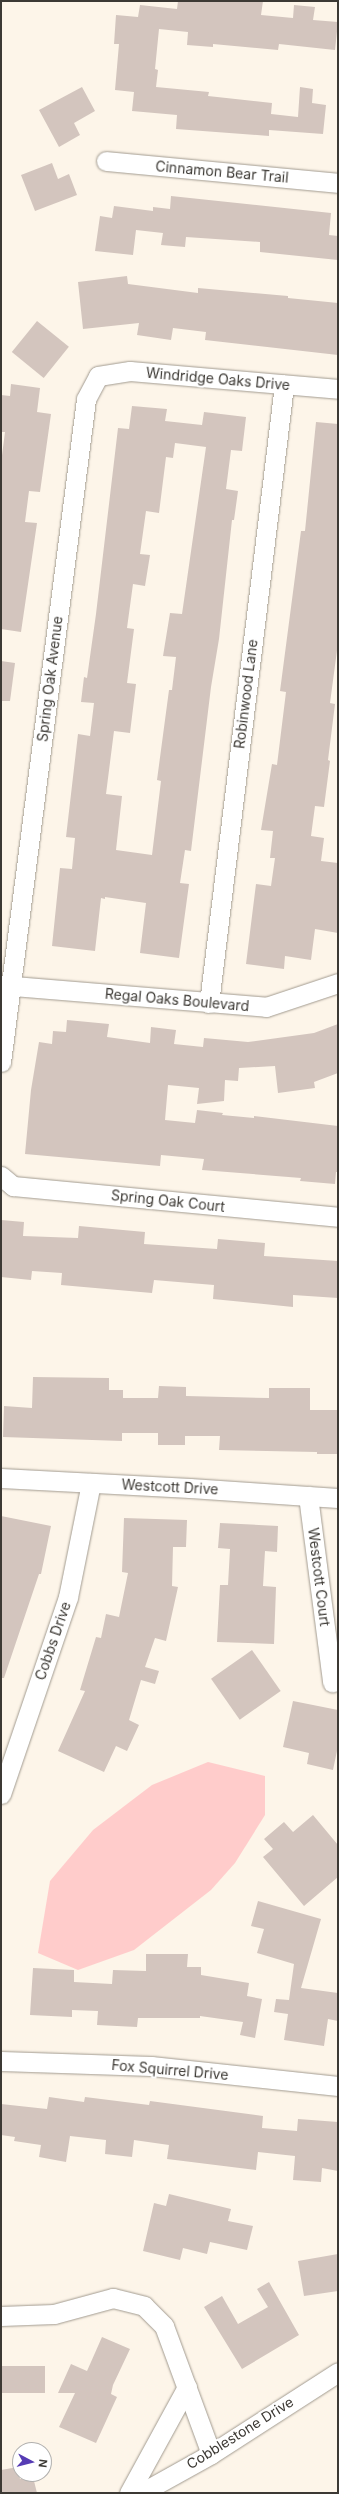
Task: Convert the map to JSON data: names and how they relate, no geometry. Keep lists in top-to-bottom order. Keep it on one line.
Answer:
{"streets":{"street":["Cinnamon Bear Trail","Windridge Oaks Drive","Spring Oak Avenue","Robinwood Lane","Regal Oaks Boulevard","Spring Oak Court","Westcott Drive","Westcott Court","Cobbs Drive","Fox Squirrel Drive","Cobblestone Drive"]},"crossings":[["Windridge Oaks Drive","Spring Oak Avenue"],["Windridge Oaks Drive","Robinwood Lane"],["Spring Oak Avenue","Regal Oaks Boulevard"],["Robinwood Lane","Regal Oaks Boulevard"],["Westcott Drive","Westcott Court"],["Westcott Drive","Cobbs Drive"]],"north":"right"}
